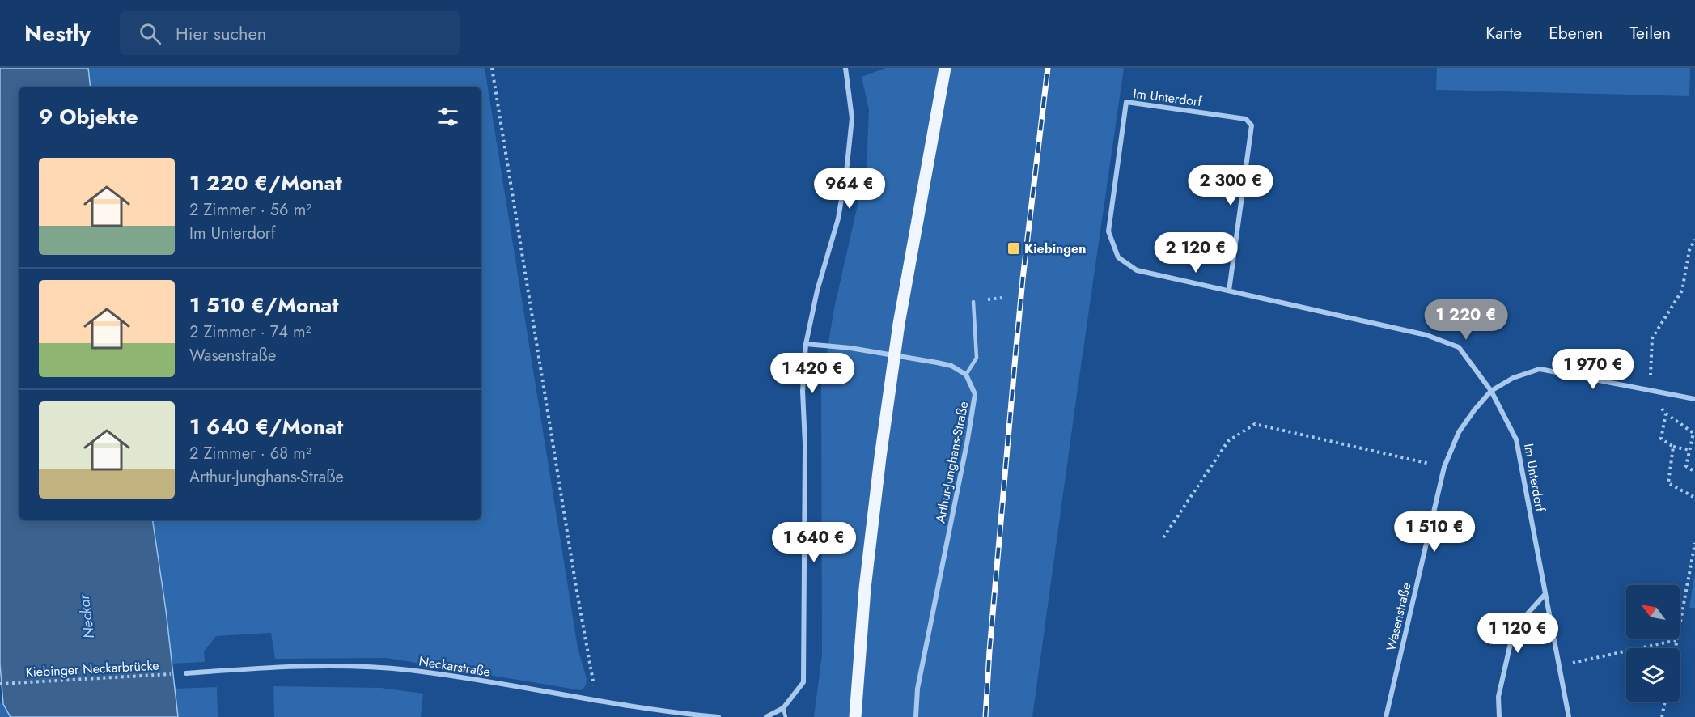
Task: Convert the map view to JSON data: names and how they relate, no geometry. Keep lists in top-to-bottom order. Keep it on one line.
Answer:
{"streets":{"street":["Im Unterdorf","Arthur-Junghans-Straße","Wasenstraße","Neckarstraße"],"path":["Kiebinger Neckarbrücke"]},"crossings":[["Im Unterdorf","Wasenstraße"],["Neckarstraße","Kiebinger Neckarbrücke"]],"water":["Neckar"],"places":{"transit":["Kiebingen"]},"north":"top left","page":{"header":"Nestly","search":"Hier suchen","nav":["Karte","Ebenen","Teilen"],"heading":"9 Objekte","list":[{"name":"1 220 €/Monat","note":"2 Zimmer · 56 m² · Im Unterdorf"},{"name":"1 510 €/Monat","note":"2 Zimmer · 74 m² · Wasenstraße"},{"name":"1 640 €/Monat","note":"2 Zimmer · 68 m² · Arthur-Junghans-Straße"}],"price":["2 300 €","964 €","2 120 €","1 220 €","1 970 €","1 420 €","1 510 €","1 640 €","1 120 €"]}}
